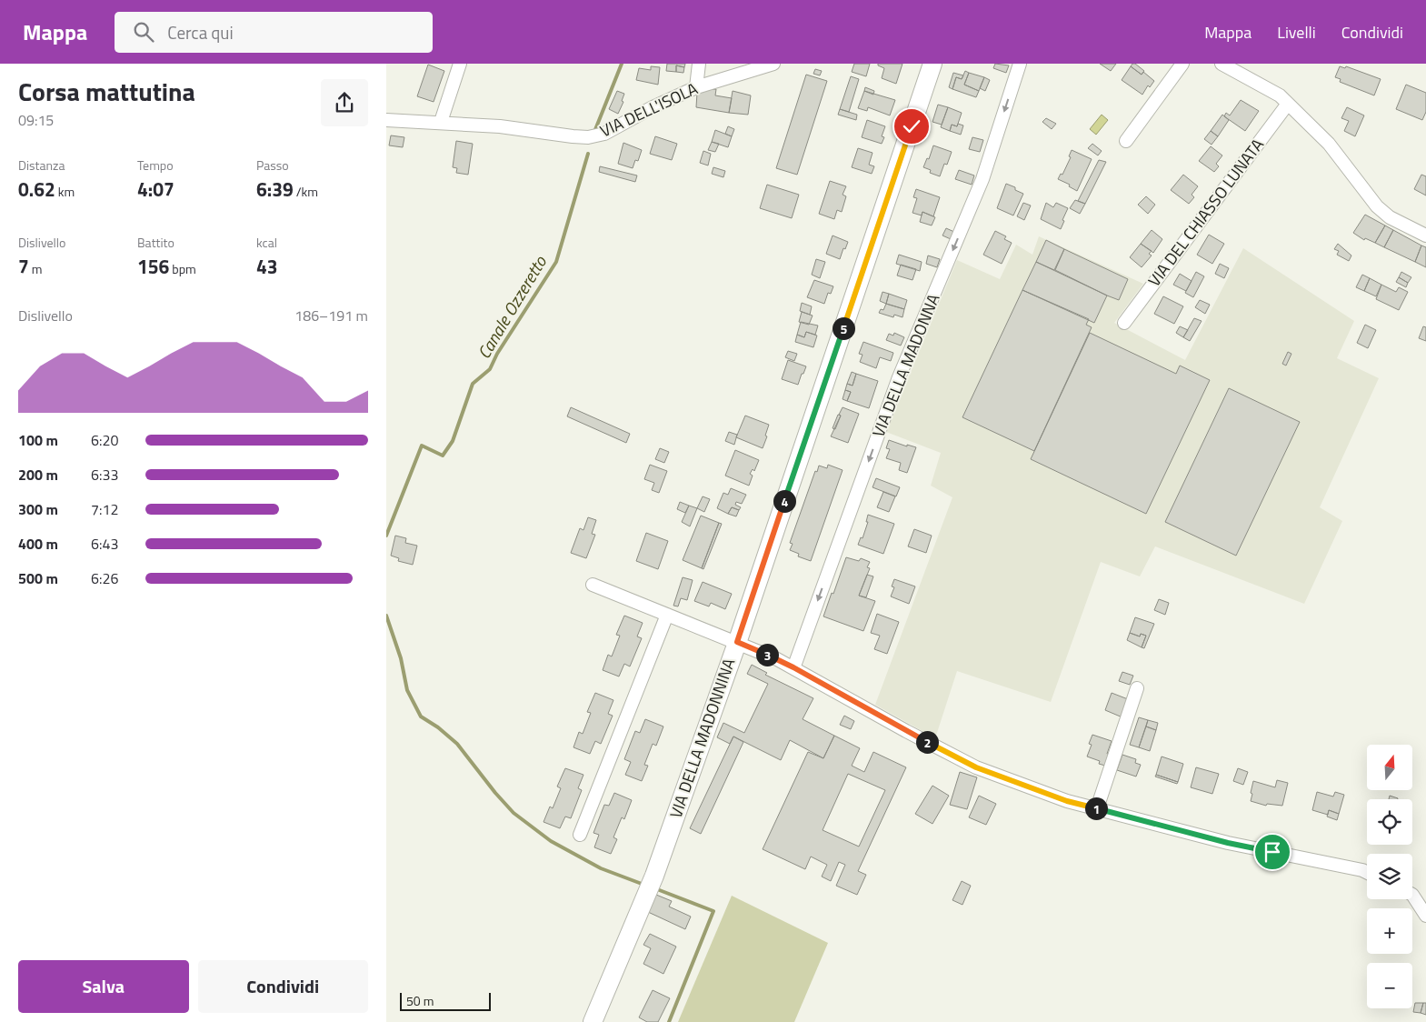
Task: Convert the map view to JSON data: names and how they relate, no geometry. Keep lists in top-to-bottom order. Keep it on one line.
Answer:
{"streets":{"street":["VIA DELL'ISOLA","VIA DEL CHIASSO LUNATA","VIA DELLA MADONNA","VIA DELLA MADONNINA"]},"one_way":["VIA DELLA MADONNA"],"water":["Canale Ozzeretto"],"scale_bar":"50 m","north":"top","page":{"header":"Mappa","search":"Cerca qui","nav":["Mappa","Livelli","Condividi"],"heading":["Corsa mattutina","09:15"],"stats":[["Distanza","0.62 km"],["Tempo","4:07"],["Passo","6:39 /km"],["Dislivello","7 m"],["Battito","156 bpm"],["kcal","43"]],"chart":["Dislivello","186–191 m"],"pins":["5","4","3","2","1"],"list":[{"name":"100 m","note":"6:20"},{"name":"200 m","note":"6:33"},{"name":"300 m","note":"7:12"},{"name":"400 m","note":"6:43"},{"name":"500 m","note":"6:26"}],"map_buttons":["+","−"],"buttons":["Salva","Condividi"],"scale":"50 m"}}
